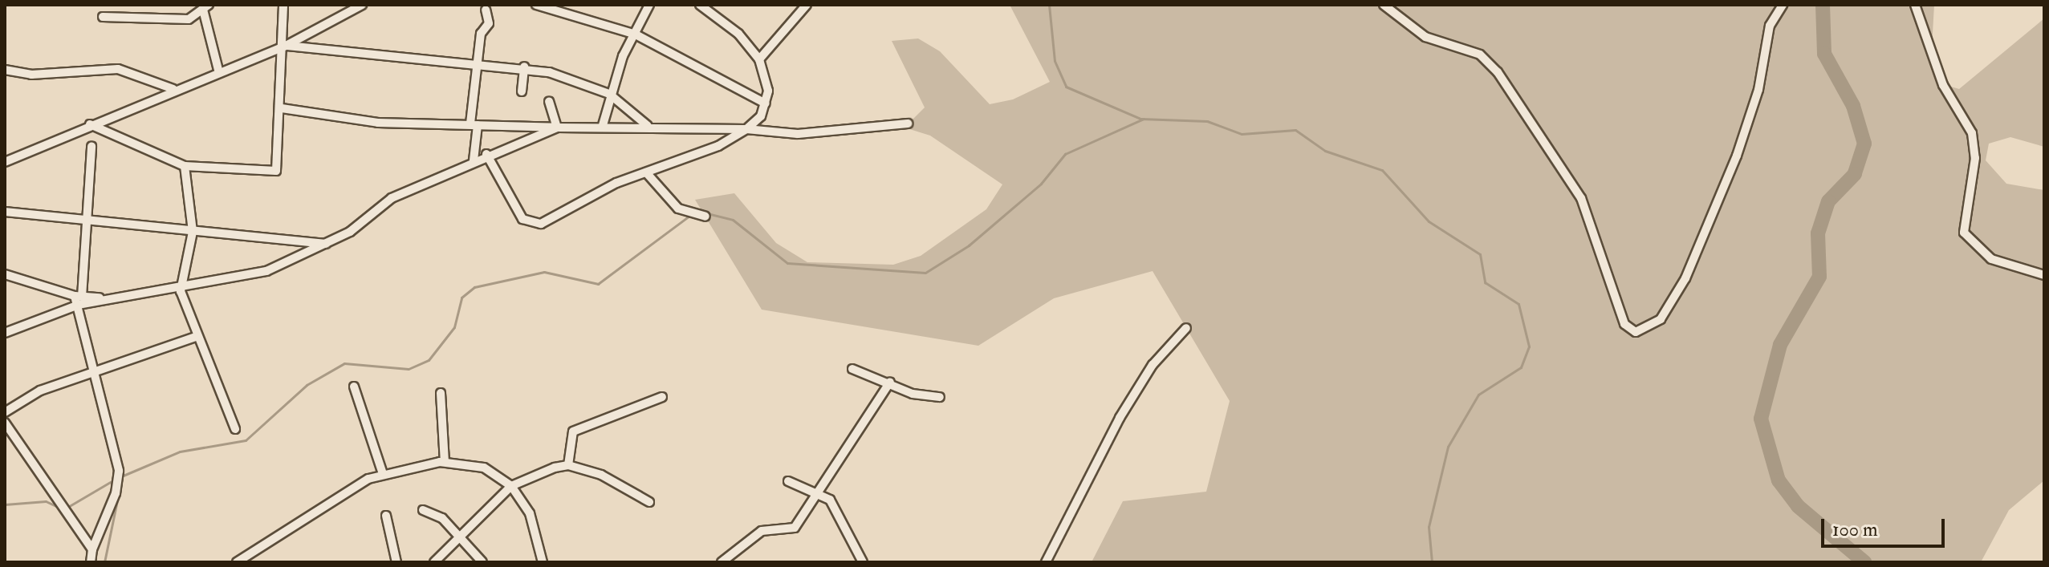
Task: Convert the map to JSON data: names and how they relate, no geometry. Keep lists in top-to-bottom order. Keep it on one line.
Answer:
{"scale_bar":"100 m"}
